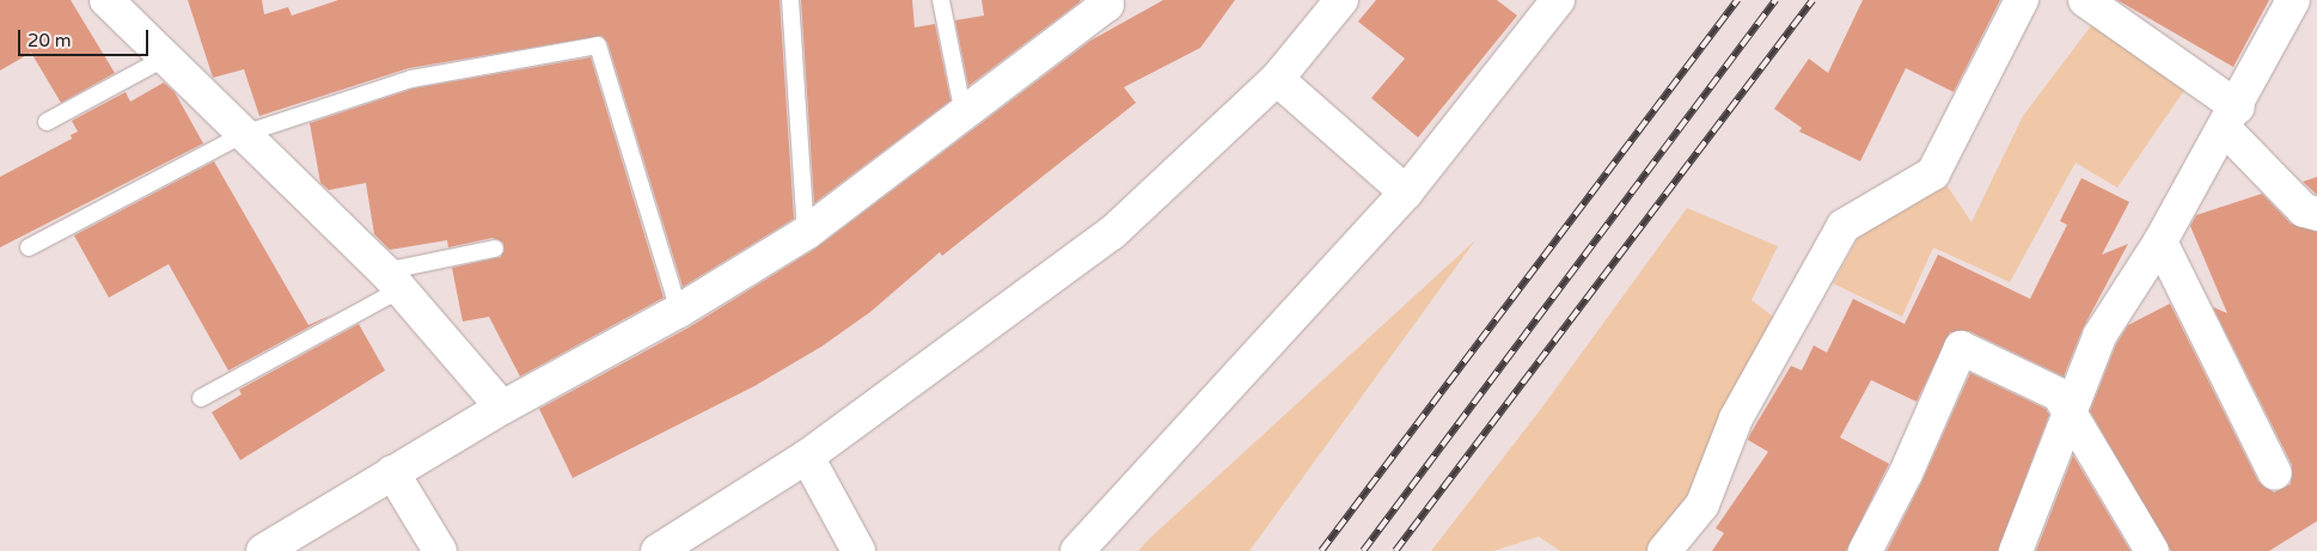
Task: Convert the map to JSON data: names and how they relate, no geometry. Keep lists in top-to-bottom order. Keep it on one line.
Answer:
{"scale_bar":"20 m"}
